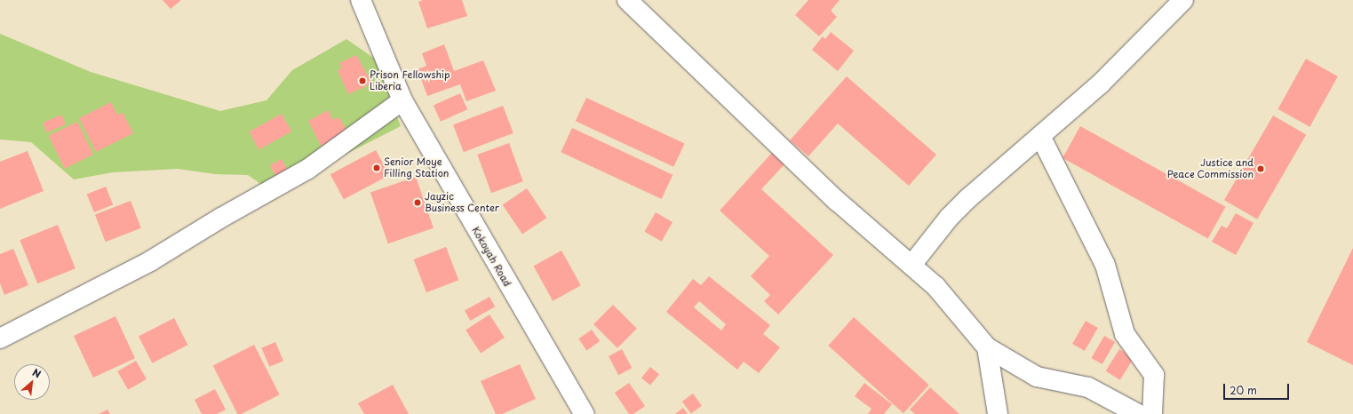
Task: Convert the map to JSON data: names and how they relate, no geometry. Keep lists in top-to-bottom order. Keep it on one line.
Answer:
{"streets":{"street":["Kokoyah Road"]},"places":["Prison Fellowship Liberia","Senior Moye Filling Station","Justice and Peace Commission","Jayzic Business Center"],"scale_bar":"20 m","north":"top right"}
